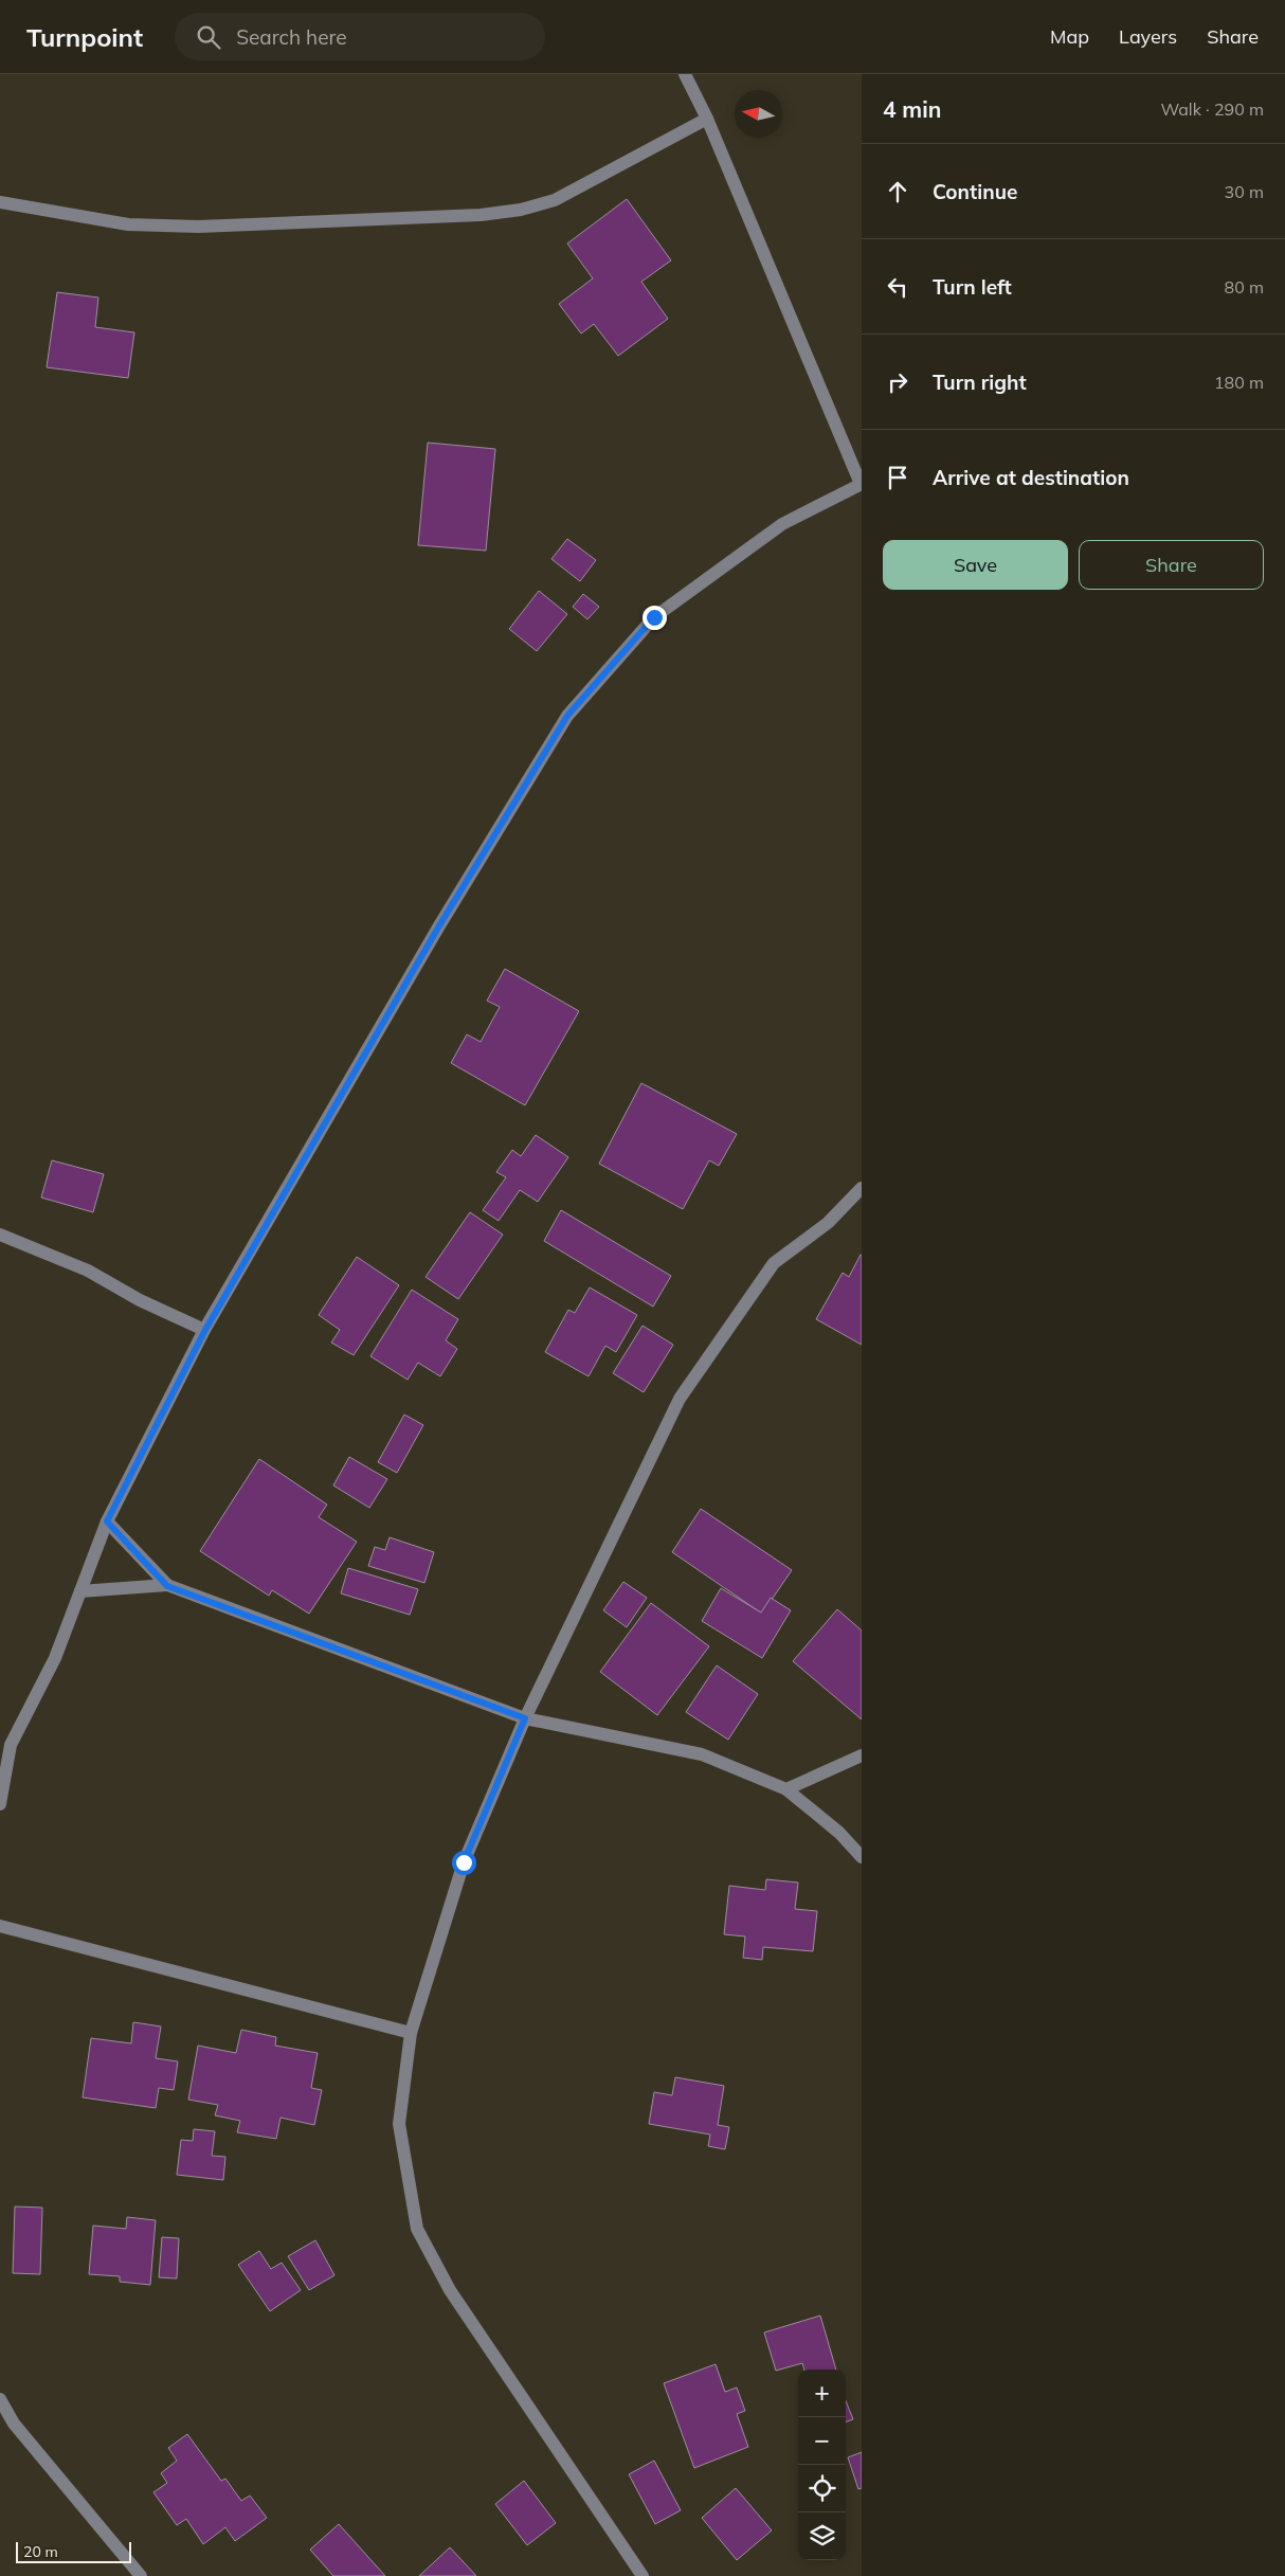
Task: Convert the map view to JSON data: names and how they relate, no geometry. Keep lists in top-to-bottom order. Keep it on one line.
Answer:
{"scale_bar":"20 m","north":"left","page":{"header":"Turnpoint","search":"Search here","nav":["Map","Layers","Share"],"heading":["4 min","Walk · 290 m"],"list":[["Continue","30 m"],["Turn left","80 m"],["Turn right","180 m"],"Arrive at destination"],"buttons":["Save","Share"],"map_buttons":["+","−"],"scale":"20 m"}}
